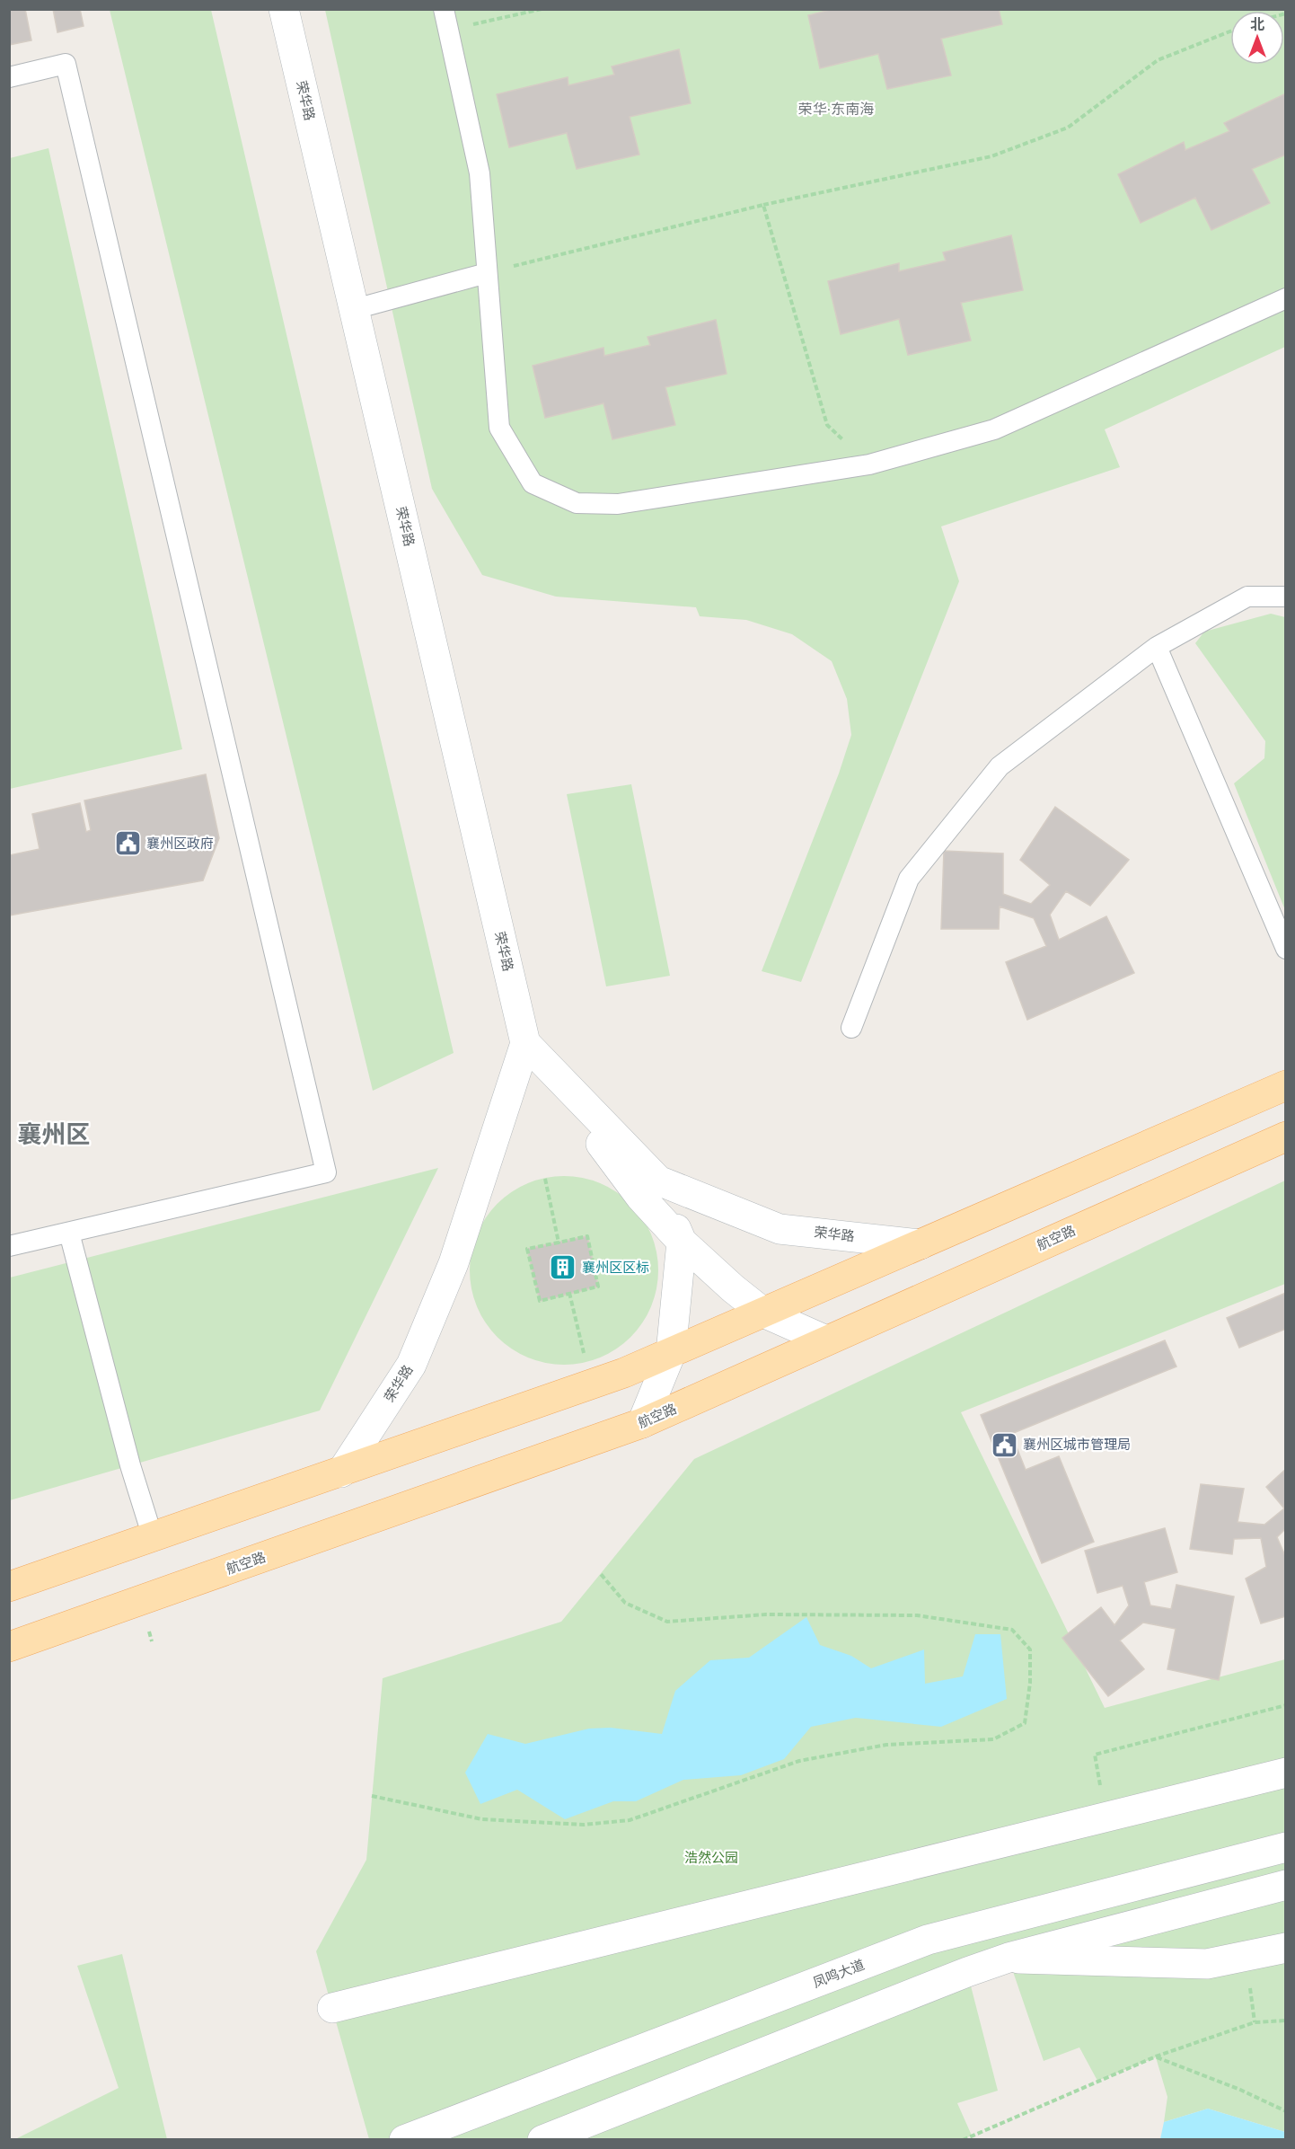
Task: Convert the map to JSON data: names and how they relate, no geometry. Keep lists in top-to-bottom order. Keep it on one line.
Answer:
{"streets":{"main road":["荣华路","航空路","凤鸣大道"]},"districts":["荣华·东南海","襄州区"],"parks":["浩然公园"],"places":{"public building":["襄州区政府","襄州区城市管理局"],"building":["襄州区区标"]},"north":"top"}
